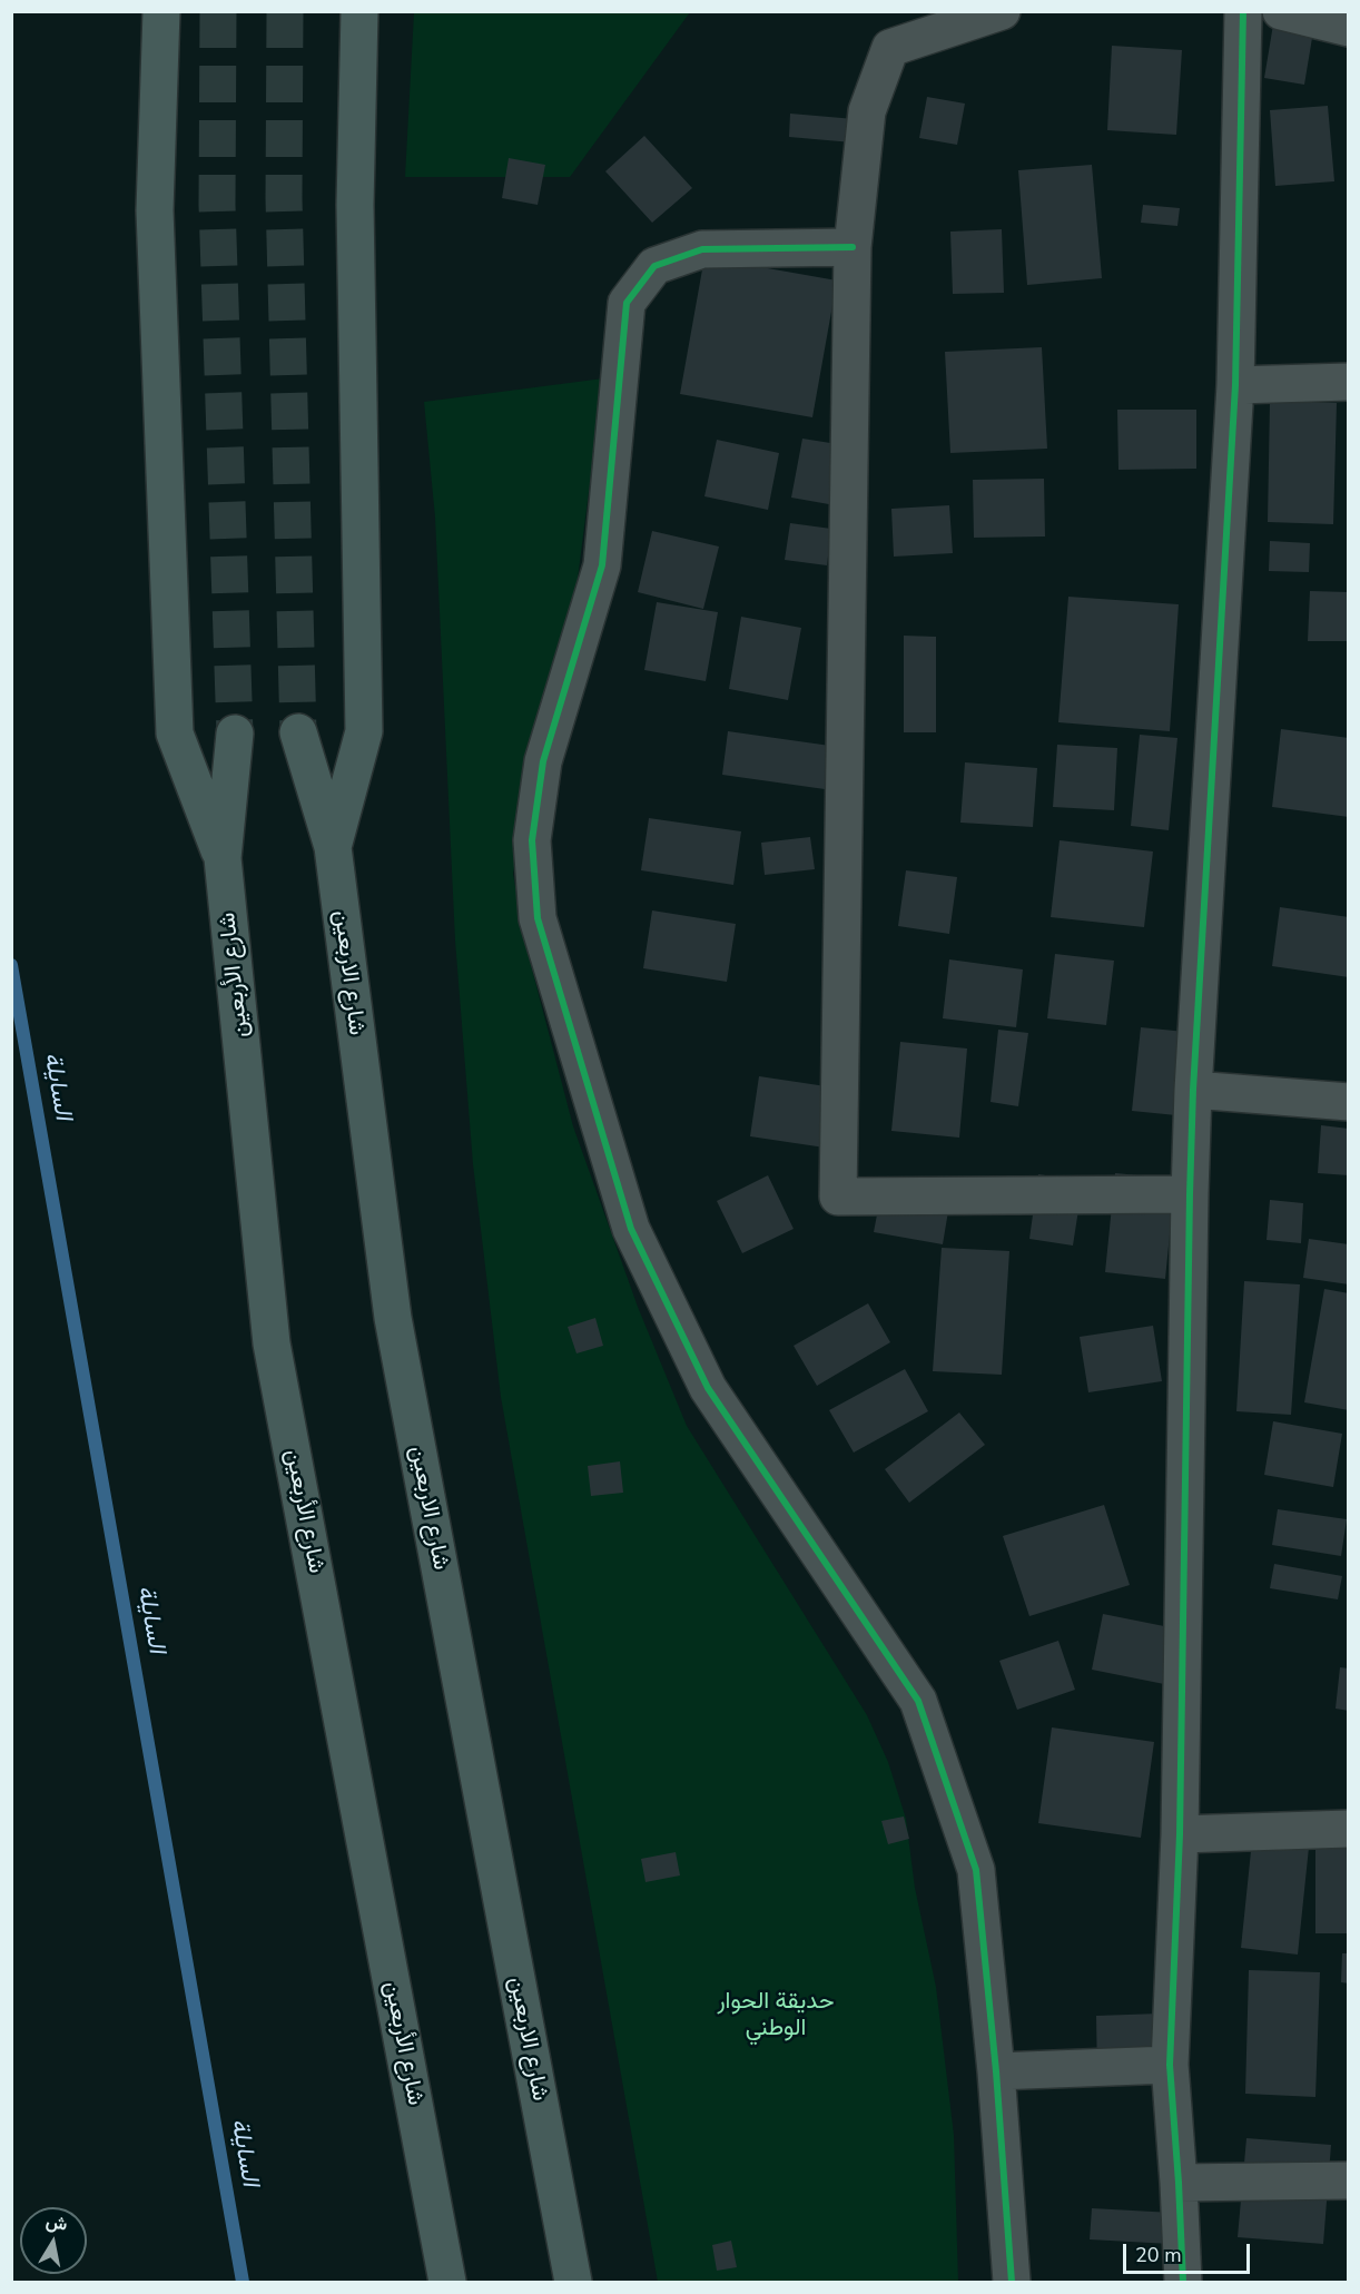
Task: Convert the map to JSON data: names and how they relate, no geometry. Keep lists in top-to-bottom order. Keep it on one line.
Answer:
{"streets":{"main road":["شارع الاربعين","شارع الأربعين"]},"water":["السايلة"],"parks":["حديقة الحوار الوطني"],"scale_bar":"20 m","north":"top"}
